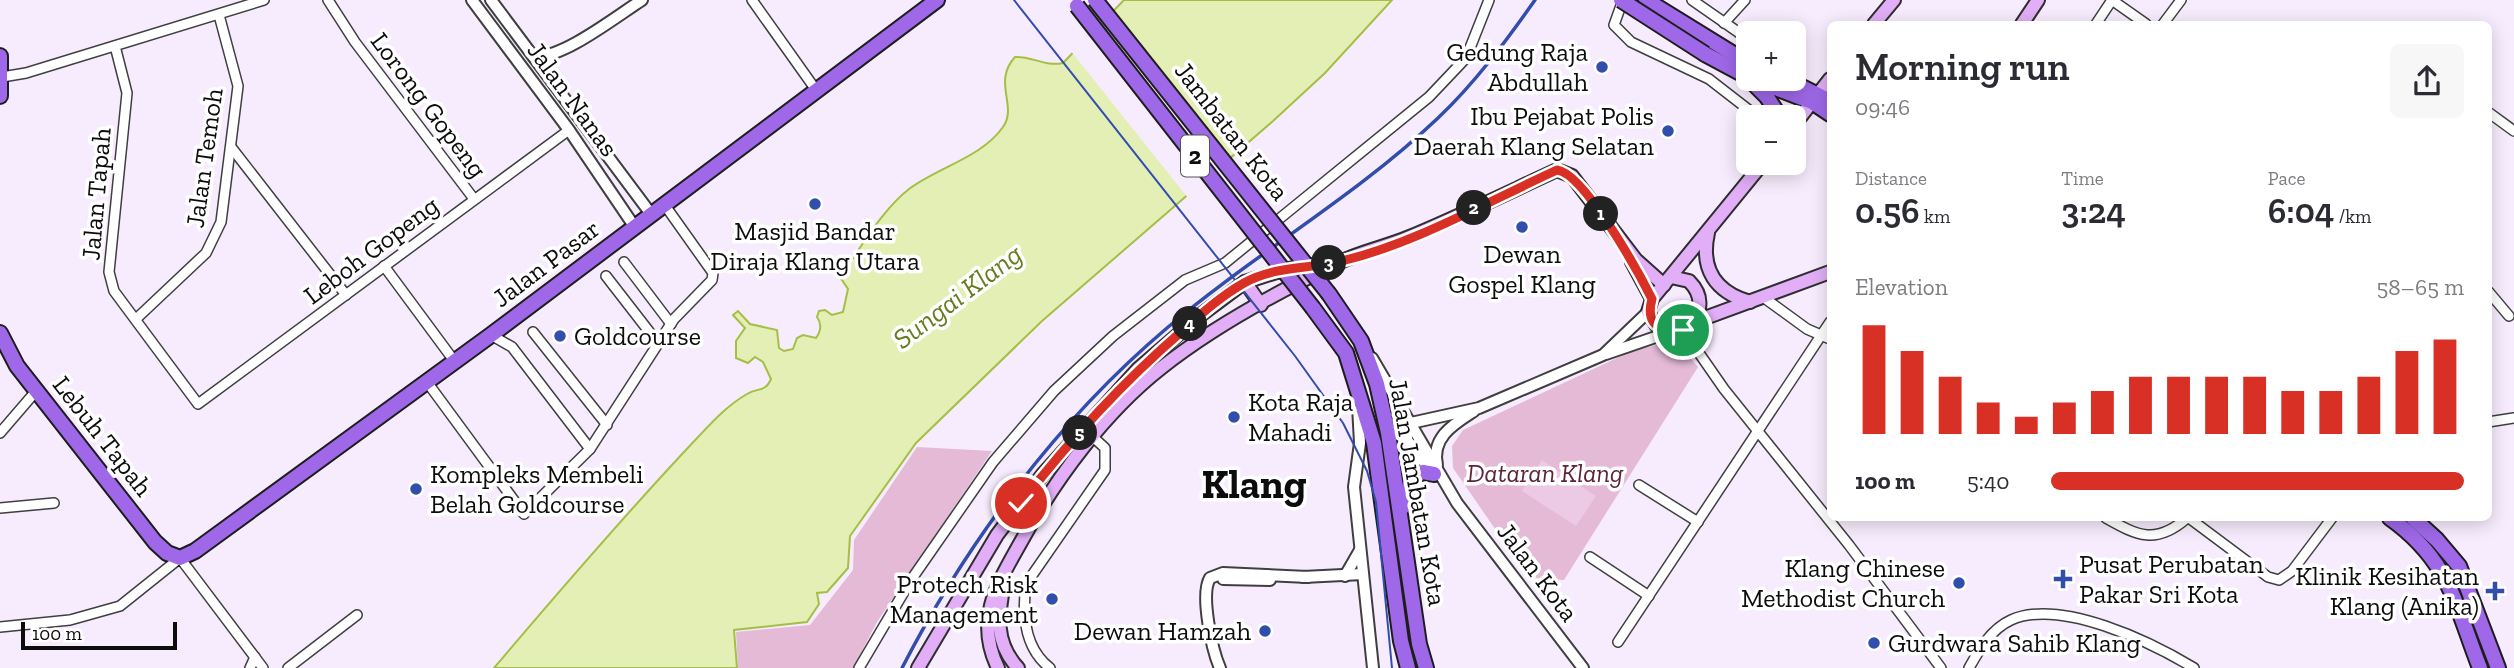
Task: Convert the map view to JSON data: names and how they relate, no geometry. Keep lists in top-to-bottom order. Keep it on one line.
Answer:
{"streets":{"highway":["Jambatan Kota","2","Jalan Pasar","Lebuh Tapah","Jalan Jambatan Kota"],"street":["Jalan Nanas","Lorong Gopeng","Jalan Temoh","Jalan Tapah","Leboh Gopeng","Jalan Kota"]},"crossings":[["Jalan Nanas","Leboh Gopeng"],["Jalan Nanas","Jalan Pasar"],["Lorong Gopeng","Leboh Gopeng"],["Jambatan Kota","Jalan Jambatan Kota"],["Jalan Temoh","Jalan Tapah"],["Jalan Tapah","Leboh Gopeng"],["Jalan Pasar","Lebuh Tapah"],["Jalan Jambatan Kota","Jalan Kota"]],"districts":["Klang"],"water":["Sungai Klang"],"parks":["Dataran Klang"],"places":{"other":["Gedung Raja Abdullah","Ibu Pejabat Polis Daerah Klang Selatan","Masjid Bandar Diraja Klang Utara","Dewan Gospel Klang","Goldcourse","Kota Raja Mahadi","Kompleks Membeli Belah Goldcourse","Klang Chinese Methodist Church","Protech Risk Management","Dewan Hamzah","Gurdwara Sahib Klang"],"health":["Pusat Perubatan Pakar Sri Kota","Klinik Kesihatan Klang (Anika)"]},"scale_bar":"100 m","page":{"map_buttons":["+","−"],"heading":["Morning run","09:46"],"stats":[["Distance","0.56 km"],["Time","3:24"],["Pace","6:04 /km"]],"pins":["2","1","3","4","5"],"chart":["Elevation","58–65 m"],"list":[{"name":"100 m","note":"5:40"}],"scale":"100 m"}}
